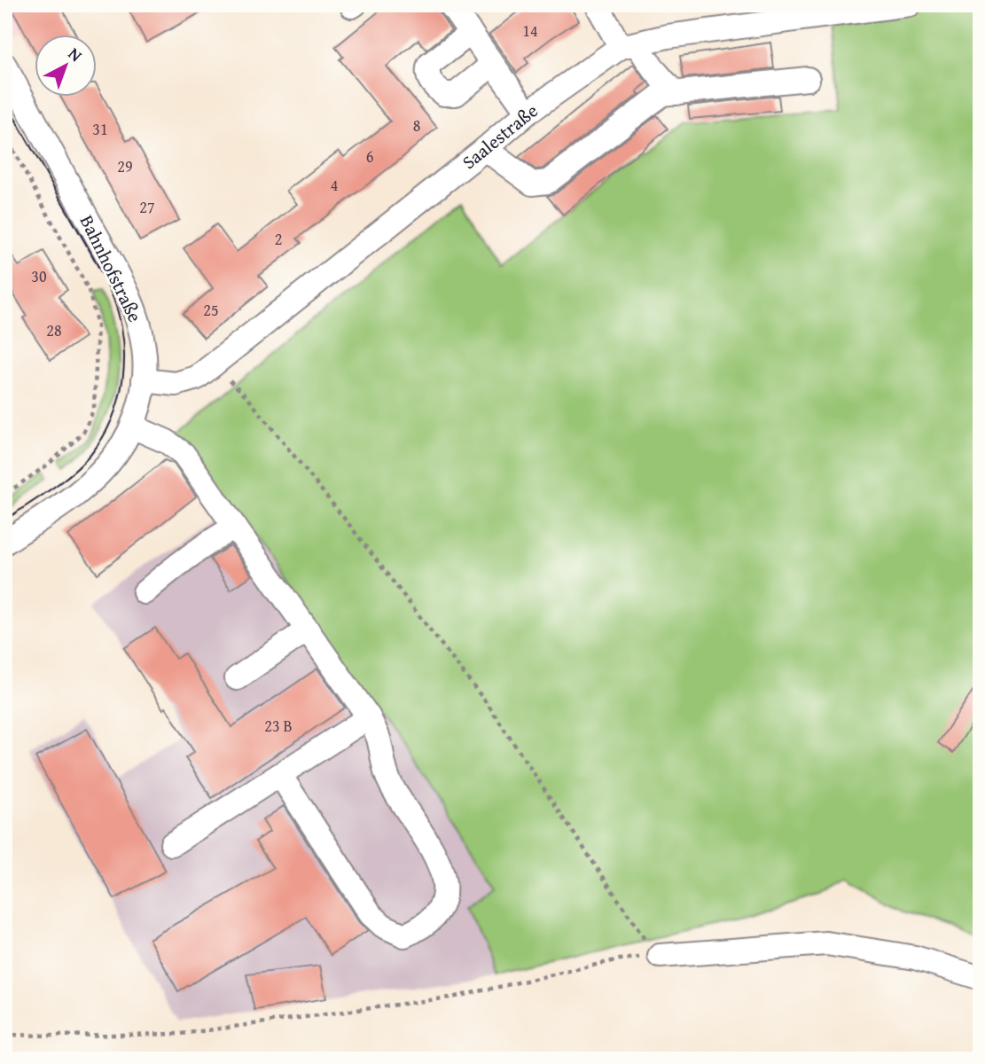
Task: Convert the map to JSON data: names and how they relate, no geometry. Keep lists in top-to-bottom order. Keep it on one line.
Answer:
{"streets":{"street":["Saalestraße","Bahnhofstraße"]},"crossings":[["Saalestraße","Bahnhofstraße"]],"house_numbers":["14","8","31","6","29","4","27","2","30","25","28","23 B"],"north":"top right"}
